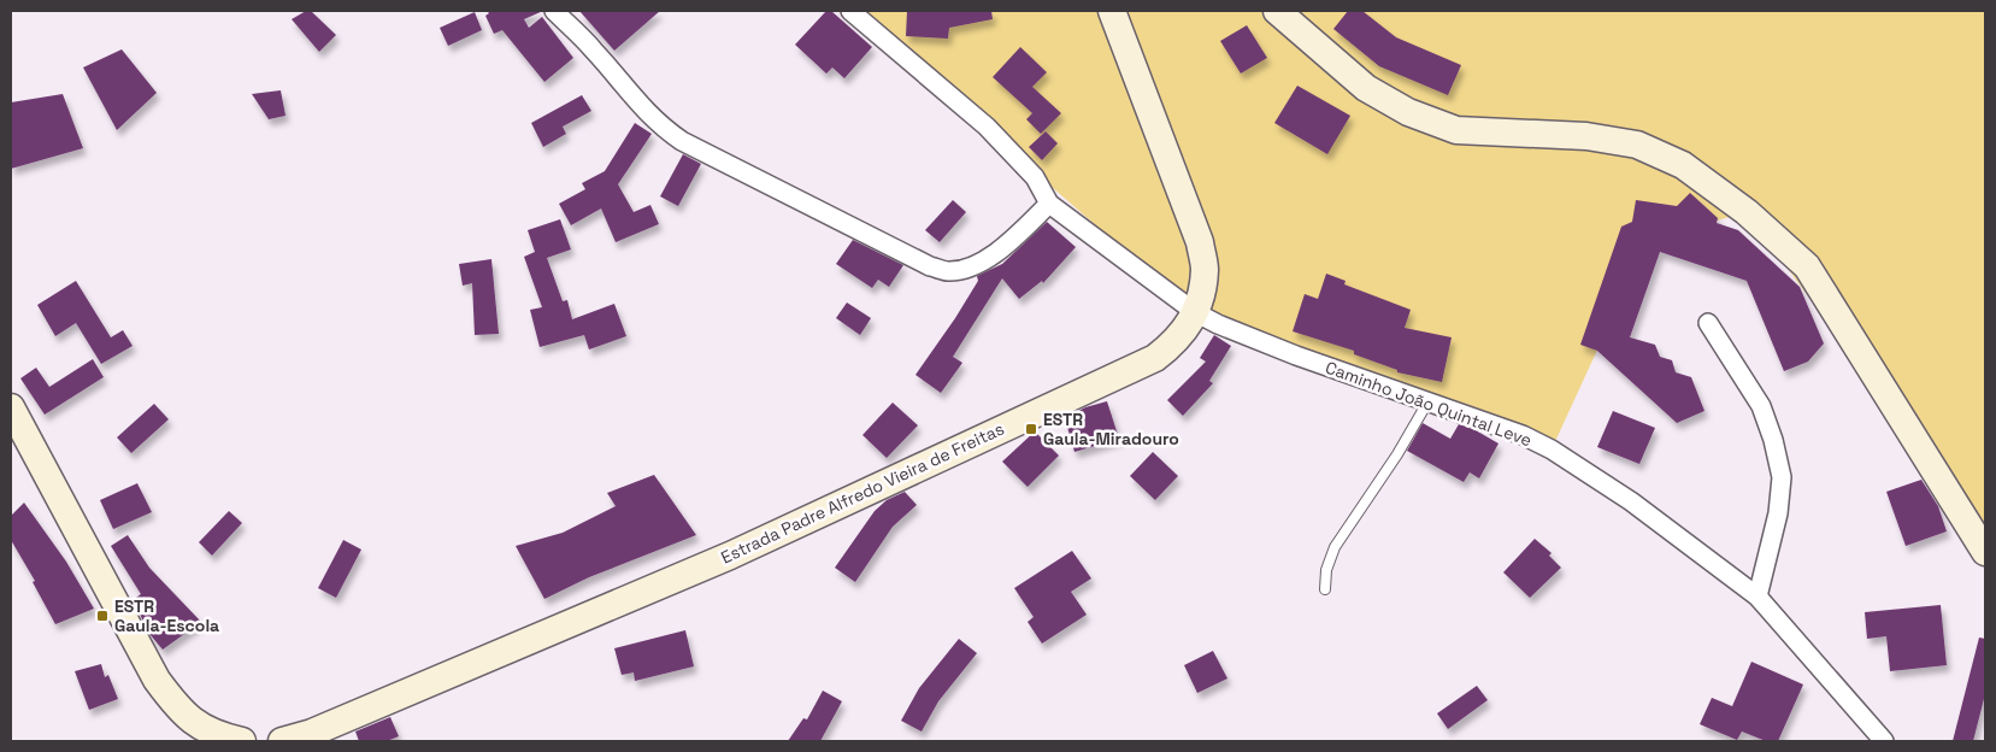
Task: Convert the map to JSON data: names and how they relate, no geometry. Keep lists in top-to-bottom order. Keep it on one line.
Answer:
{"streets":{"main road":["Estrada Padre Alfredo Vieira de Freitas"],"street":["Caminho João Quintal Leve"]},"crossings":[["Caminho João Quintal Leve","Estrada Padre Alfredo Vieira de Freitas"]],"places":{"transit":["ESTR Gaula-Miradouro","ESTR Gaula-Escola"]}}
